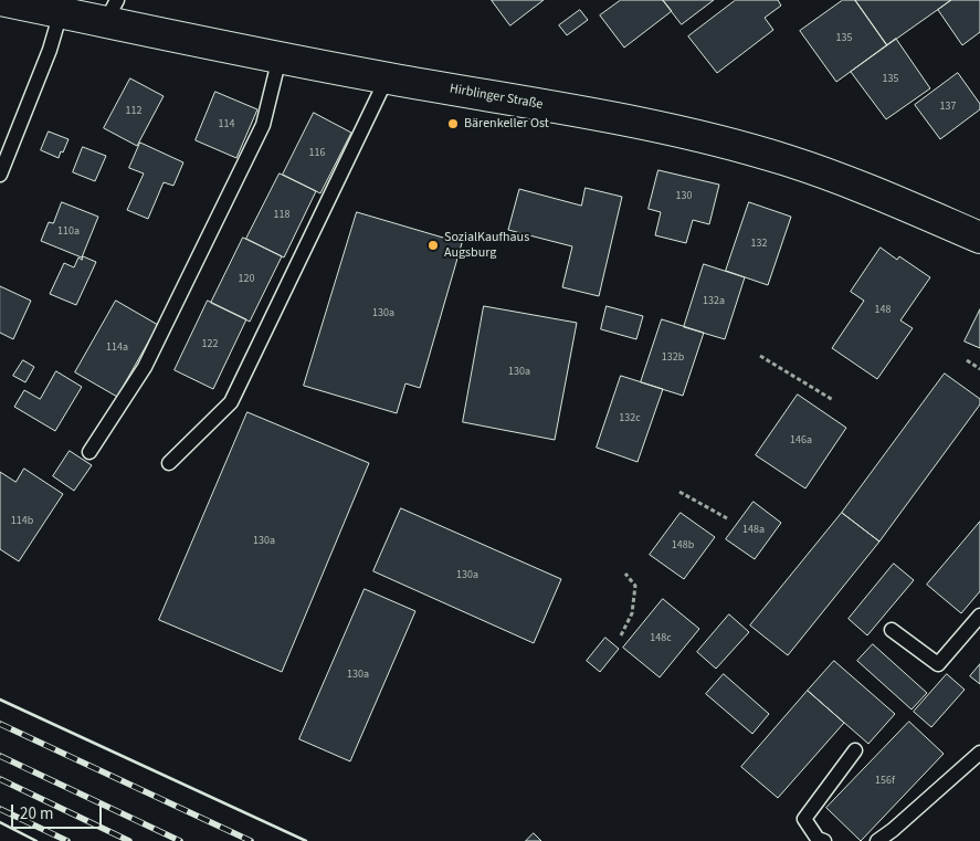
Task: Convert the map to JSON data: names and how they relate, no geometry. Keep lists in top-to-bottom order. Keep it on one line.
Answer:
{"streets":{"street":["Hirblinger Straße"]},"places":["Bärenkeller Ost","SozialKaufhaus Augsburg"],"house_numbers":["135","135","137","112","114","116","130","118","110a","132","120","132a","148","130a","122","114a","132b","130a","132c","146a","114b","148a","130a","148b","130a","148c","130a","156f"],"scale_bar":"20 m"}
